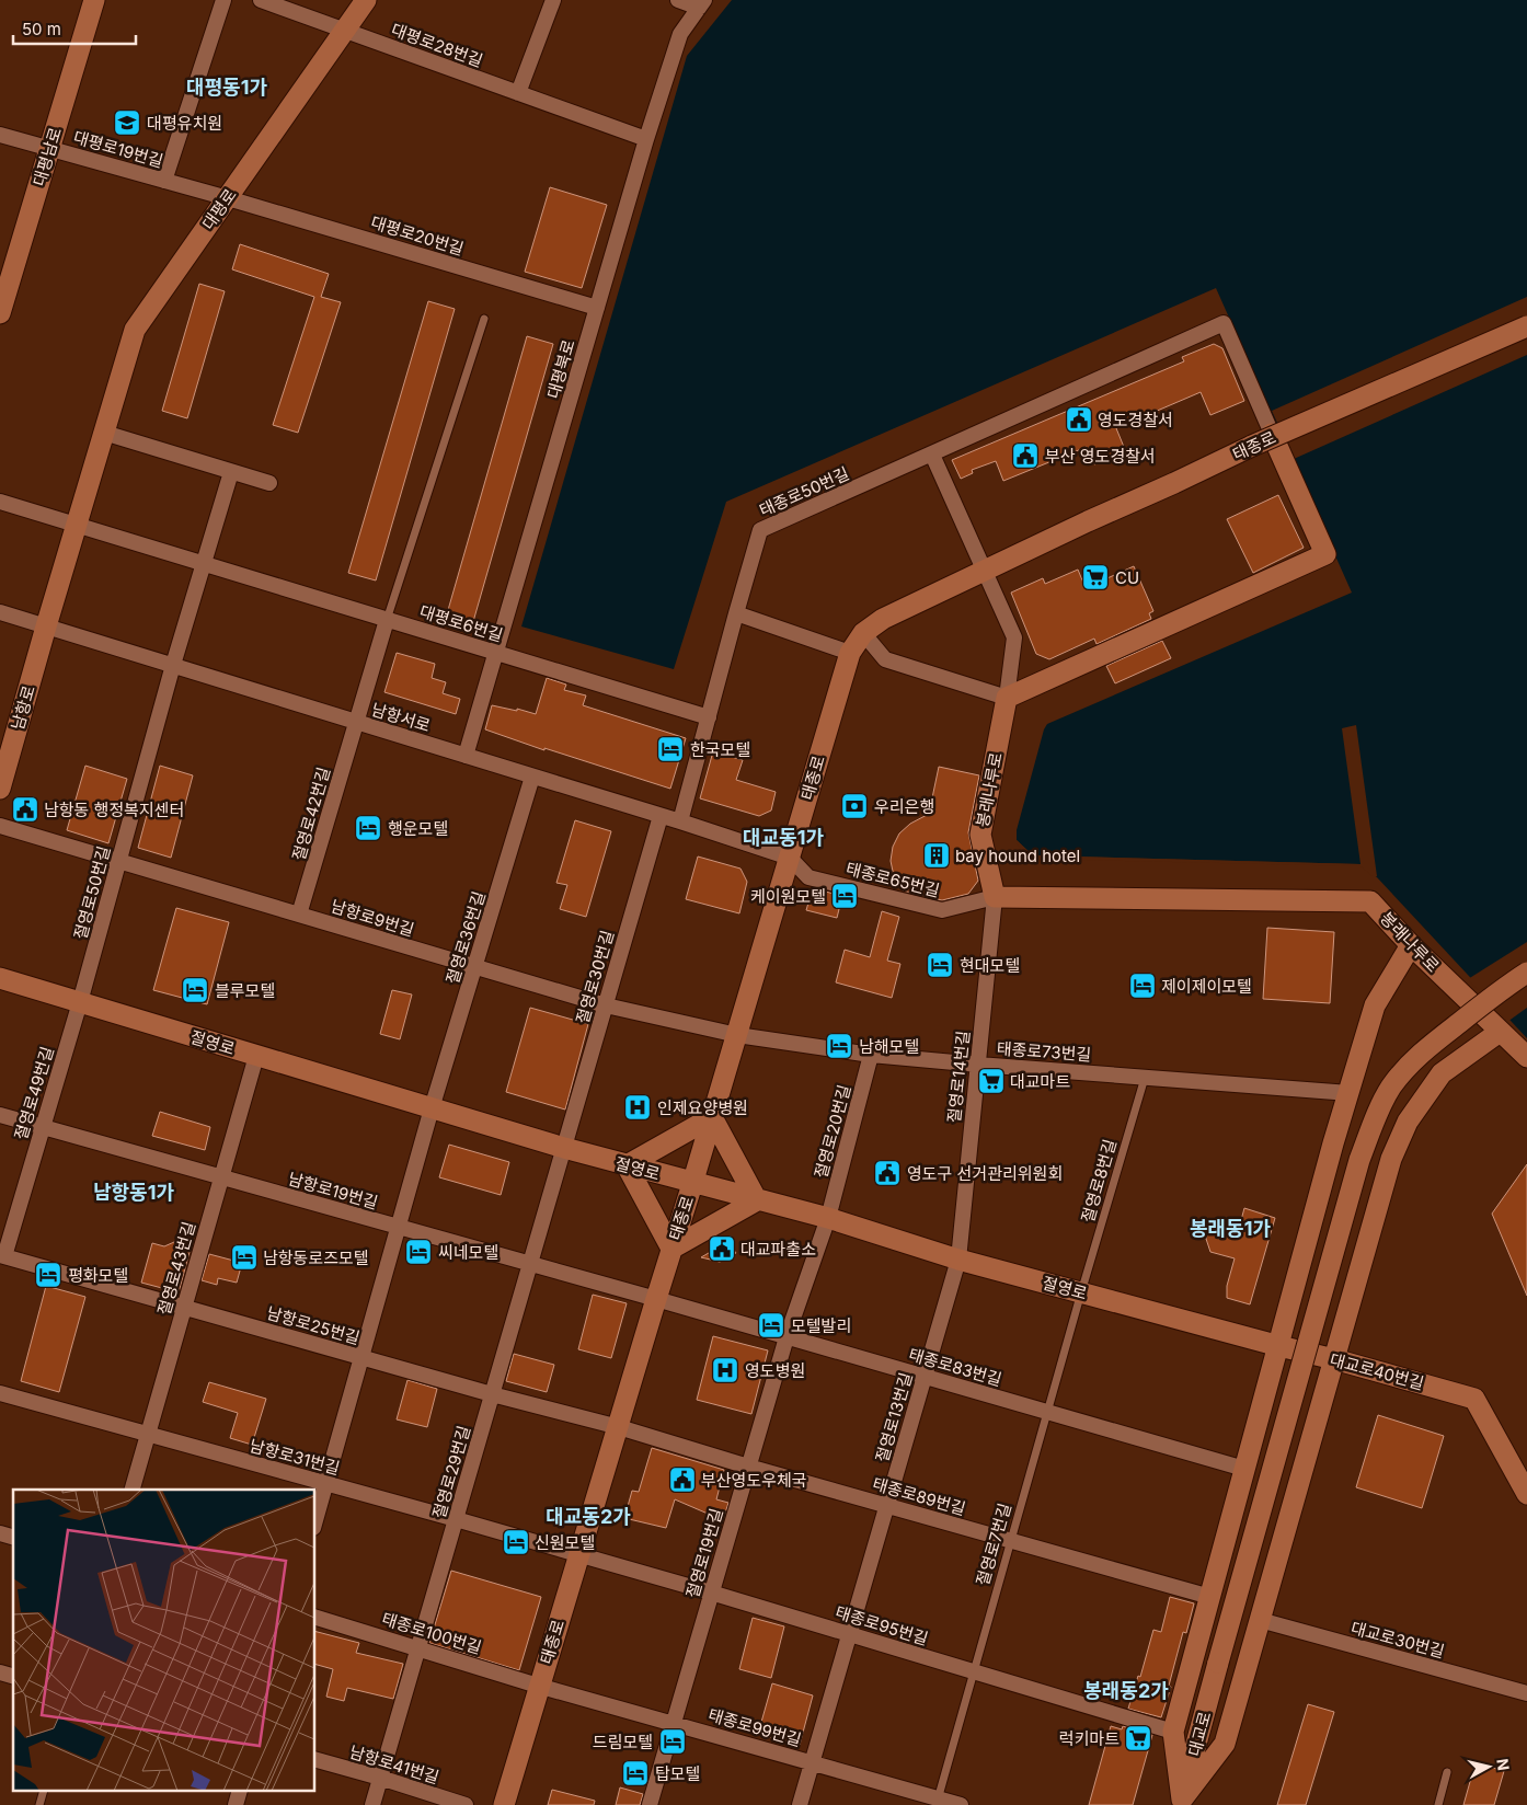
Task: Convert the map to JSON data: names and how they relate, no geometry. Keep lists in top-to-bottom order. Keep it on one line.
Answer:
{"streets":{"main road":["대평남로","대평로","태종로","남항로","봉래나루로","절영로","대교로40번길","대교로"],"street":["대평로28번길","대평로19번길","대평로20번길","대평북로","태종로50번길","대평로6번길","남항서로","절영로42번길","태종로65번길","절영로50번길","남항로9번길","절영로36번길","절영로30번길","태종로73번길","절영로14번길","절영로49번길","절영로20번길","남항로19번길","절영로43번길","남항로25번길","태종로83번길","절영로13번길","남항로31번길","절영로29번길","태종로89번길","절영로19번길","태종로95번길","태종로100번길","대교로30번길","태종로99번길","남항로41번길"],"lane":["절영로8번길","절영로7번길"]},"crossings":[["대평로28번길","대평로"],["대평로28번길","대평북로"],["대평로19번길","대평남로"],["대평로19번길","대평로"],["대평로19번길","대평로20번길"],["대평로","대평로20번길"],["대평로","대평로6번길"],["대평로","남항로"],["대평로","남항서로"],["대평로20번길","대평북로"],["대평북로","대평로6번길"],["대평북로","남항서로"],["태종로","남항서로"],["태종로","태종로65번길"],["태종로","남항로9번길"],["태종로","절영로"],["태종로","태종로73번길"],["태종로","남항로19번길"],["태종로","남항로25번길"],["태종로","태종로83번길"],["태종로","남항로31번길"],["태종로","태종로89번길"],["태종로","태종로95번길"],["태종로","태종로100번길"],["태종로","태종로99번길"],["태종로50번길","대평로6번길"],["태종로50번길","남항서로"],["대평로6번길","절영로42번길"],["남항로","남항서로"],["남항서로","절영로42번길"],["남항서로","태종로65번길"],["남항서로","절영로50번길"],["남항서로","절영로36번길"],["남항서로","절영로30번길"],["봉래나루로","태종로65번길"],["봉래나루로","절영로14번길"],["절영로42번길","남항로9번길"],["태종로65번길","절영로14번길"],["절영로50번길","남항로9번길"],["절영로50번길","절영로"],["절영로50번길","절영로49번길"],["남항로9번길","절영로36번길"],["남항로9번길","절영로30번길"],["남항로9번길","태종로73번길"],["절영로36번길","절영로"],["절영로36번길","남항로19번길"],["절영로36번길","남항로25번길"],["절영로36번길","남항로31번길"],["절영로30번길","절영로"],["절영로30번길","절영로29번길"],["절영로","절영로14번길"],["절영로","절영로49번길"],["절영로","절영로20번길"],["절영로","절영로8번길"],["절영로","절영로43번길"],["절영로","대교로40번길"],["절영로","절영로13번길"],["절영로","절영로29번길"],["절영로","절영로7번길"],["절영로","절영로19번길"],["태종로73번길","절영로14번길"],["태종로73번길","절영로20번길"],["태종로73번길","절영로8번길"],["절영로14번길","절영로13번길"],["절영로49번길","남항로19번길"],["절영로49번길","남항로25번길"],["절영로20번길","절영로19번길"],["절영로8번길","절영로7번길"],["남항로19번길","절영로43번길"],["남항로19번길","태종로83번길"],["남항로19번길","절영로29번길"],["절영로43번길","남항로25번길"],["절영로43번길","남항로31번길"],["남항로25번길","절영로29번길"],["남항로25번길","태종로89번길"],["태종로83번길","절영로13번길"],["태종로83번길","절영로7번길"],["태종로83번길","절영로19번길"],["절영로13번길","태종로89번길"],["절영로13번길","태종로95번길"],["절영로13번길","태종로99번길"],["남항로31번길","절영로29번길"],["남항로31번길","태종로95번길"],["절영로29번길","태종로100번길"],["절영로29번길","남항로41번길"],["태종로89번길","절영로7번길"],["태종로89번길","절영로19번길"],["절영로7번길","태종로95번길"],["절영로7번길","태종로99번길"],["절영로19번길","태종로95번길"],["절영로19번길","태종로99번길"],["태종로100번길","태종로99번길"]],"districts":["대평동1가","대교동1가","남항동1가","봉래동1가","대교동2가","봉래동2가"],"places":{"school or university":["대평유치원"],"public building":["영도경찰서","부산 영도경찰서","남항동 행정복지센터","영도구 선거관리위원회","대교파출소","부산영도우체국"],"supermarket":["CU","대교마트","럭키마트"],"hotel":["한국모텔","행운모텔","케이원모텔","현대모텔","제이제이모텔","블루모텔","남해모텔","씨네모텔","남항동로즈모텔","평화모텔","모텔발리","신원모텔","드림모텔","탑모텔"],"bank":["우리은행"],"building":["bay hound hotel"],"hospital":["인제요양병원","영도병원"]},"scale_bar":"50 m","north":"right"}
